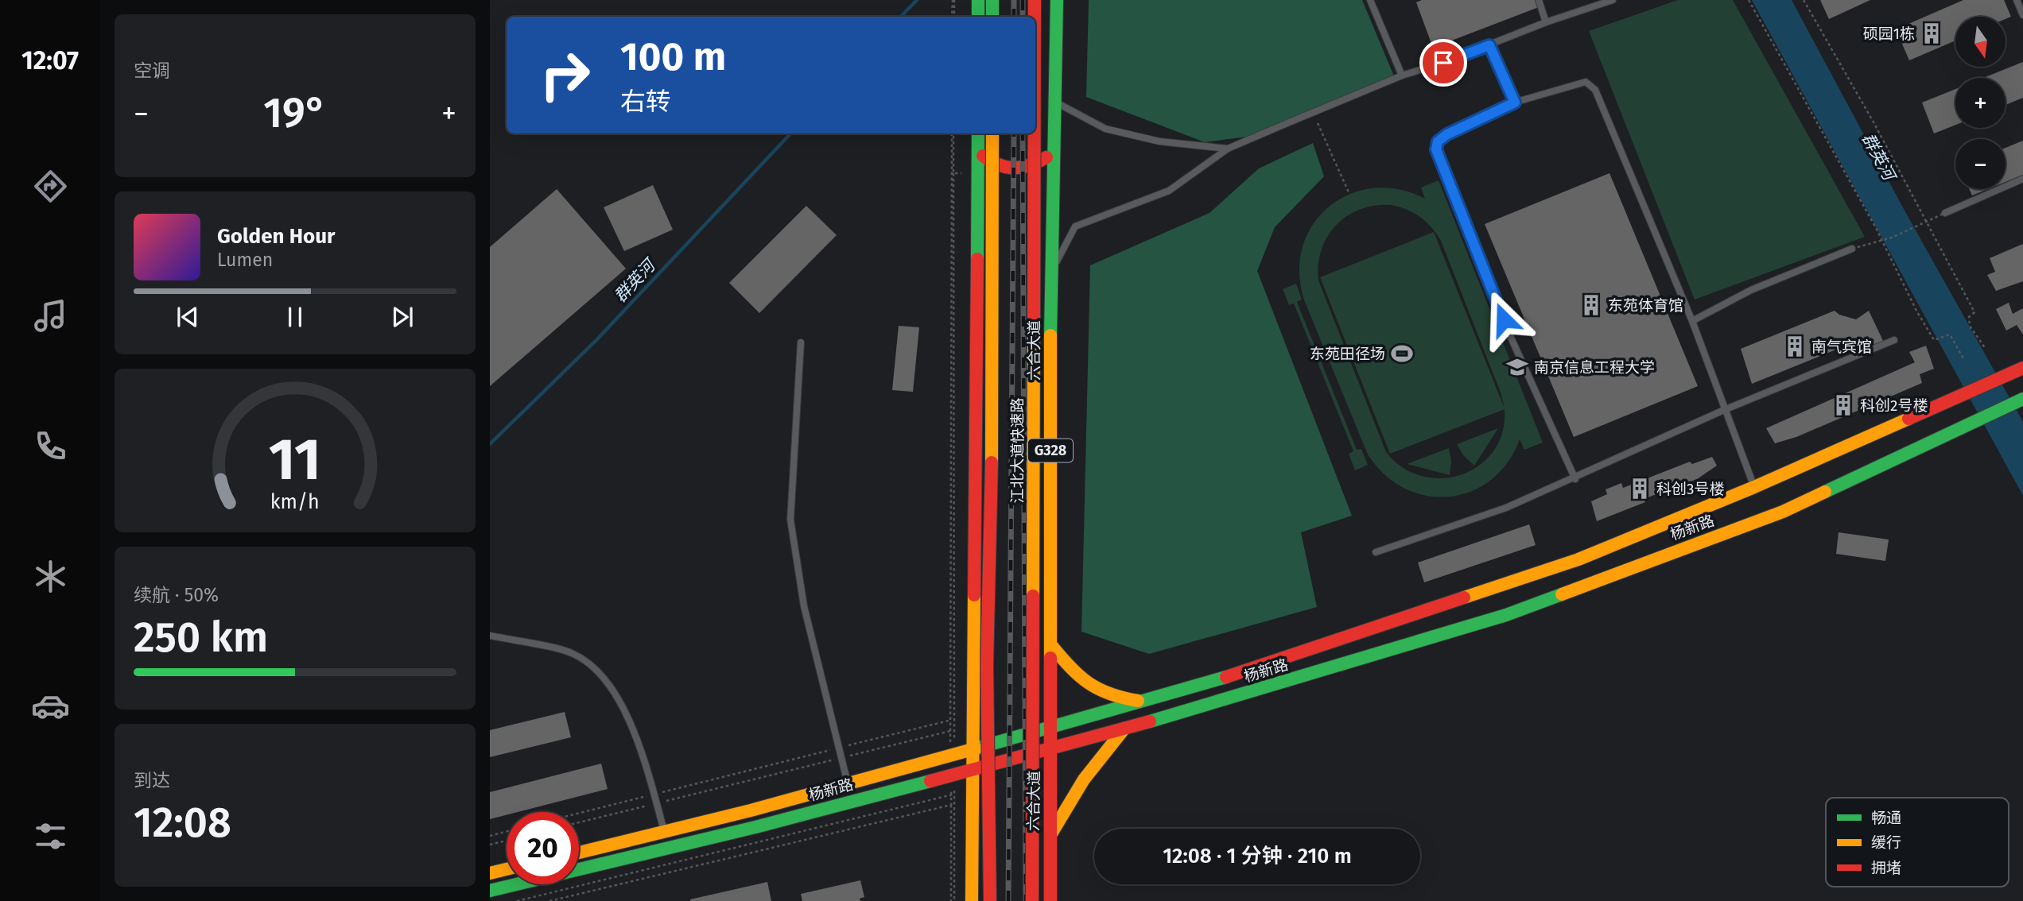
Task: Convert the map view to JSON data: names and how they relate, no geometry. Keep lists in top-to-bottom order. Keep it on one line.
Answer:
{"streets":{"main road":["六合大道","江北大道快速路","G328","杨新路"]},"crossings":[["六合大道","杨新路"]],"water":["群英河"],"places":{"building":["硕园1栋","东苑体育馆","南气宾馆","科创2号楼","科创3号楼"],"sports":["东苑田径场"],"school or university":["南京信息工程大学"]},"legend":["畅通","缓行","拥堵"],"north":"bottom","page":{"tabs":"12:07","tile":["空调",["续航 · 50%","250 km"],["到达","12:08"]],"map_buttons":["+","−"],"turn":["100 m","右转"],"heat":["−","19°","+"],"song":["Golden Hour","Lumen"],"limit":"20","trip":"12:08 · 1 分钟 · 210 m","gauge":["11","km/h"]}}
